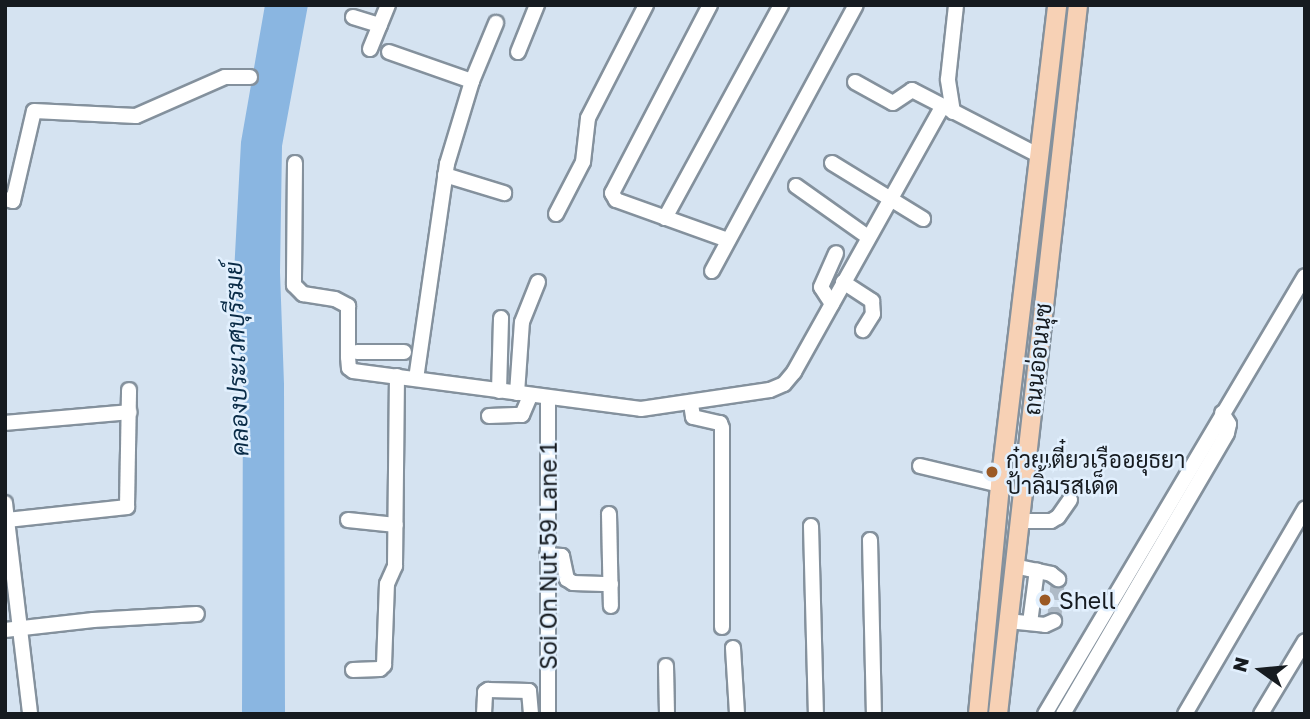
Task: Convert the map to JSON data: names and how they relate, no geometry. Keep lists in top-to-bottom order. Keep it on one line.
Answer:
{"streets":{"main road":["ถนนอ่อนนุช"],"street":["Soi On Nut 59 Lane 1"]},"water":["คลองประเวศบุรีรมย์"],"places":["ก๋วยเตี๋ยวเรืออยุธยา ป้าลิ้มรสเด็ด","Shell"],"north":"left"}
